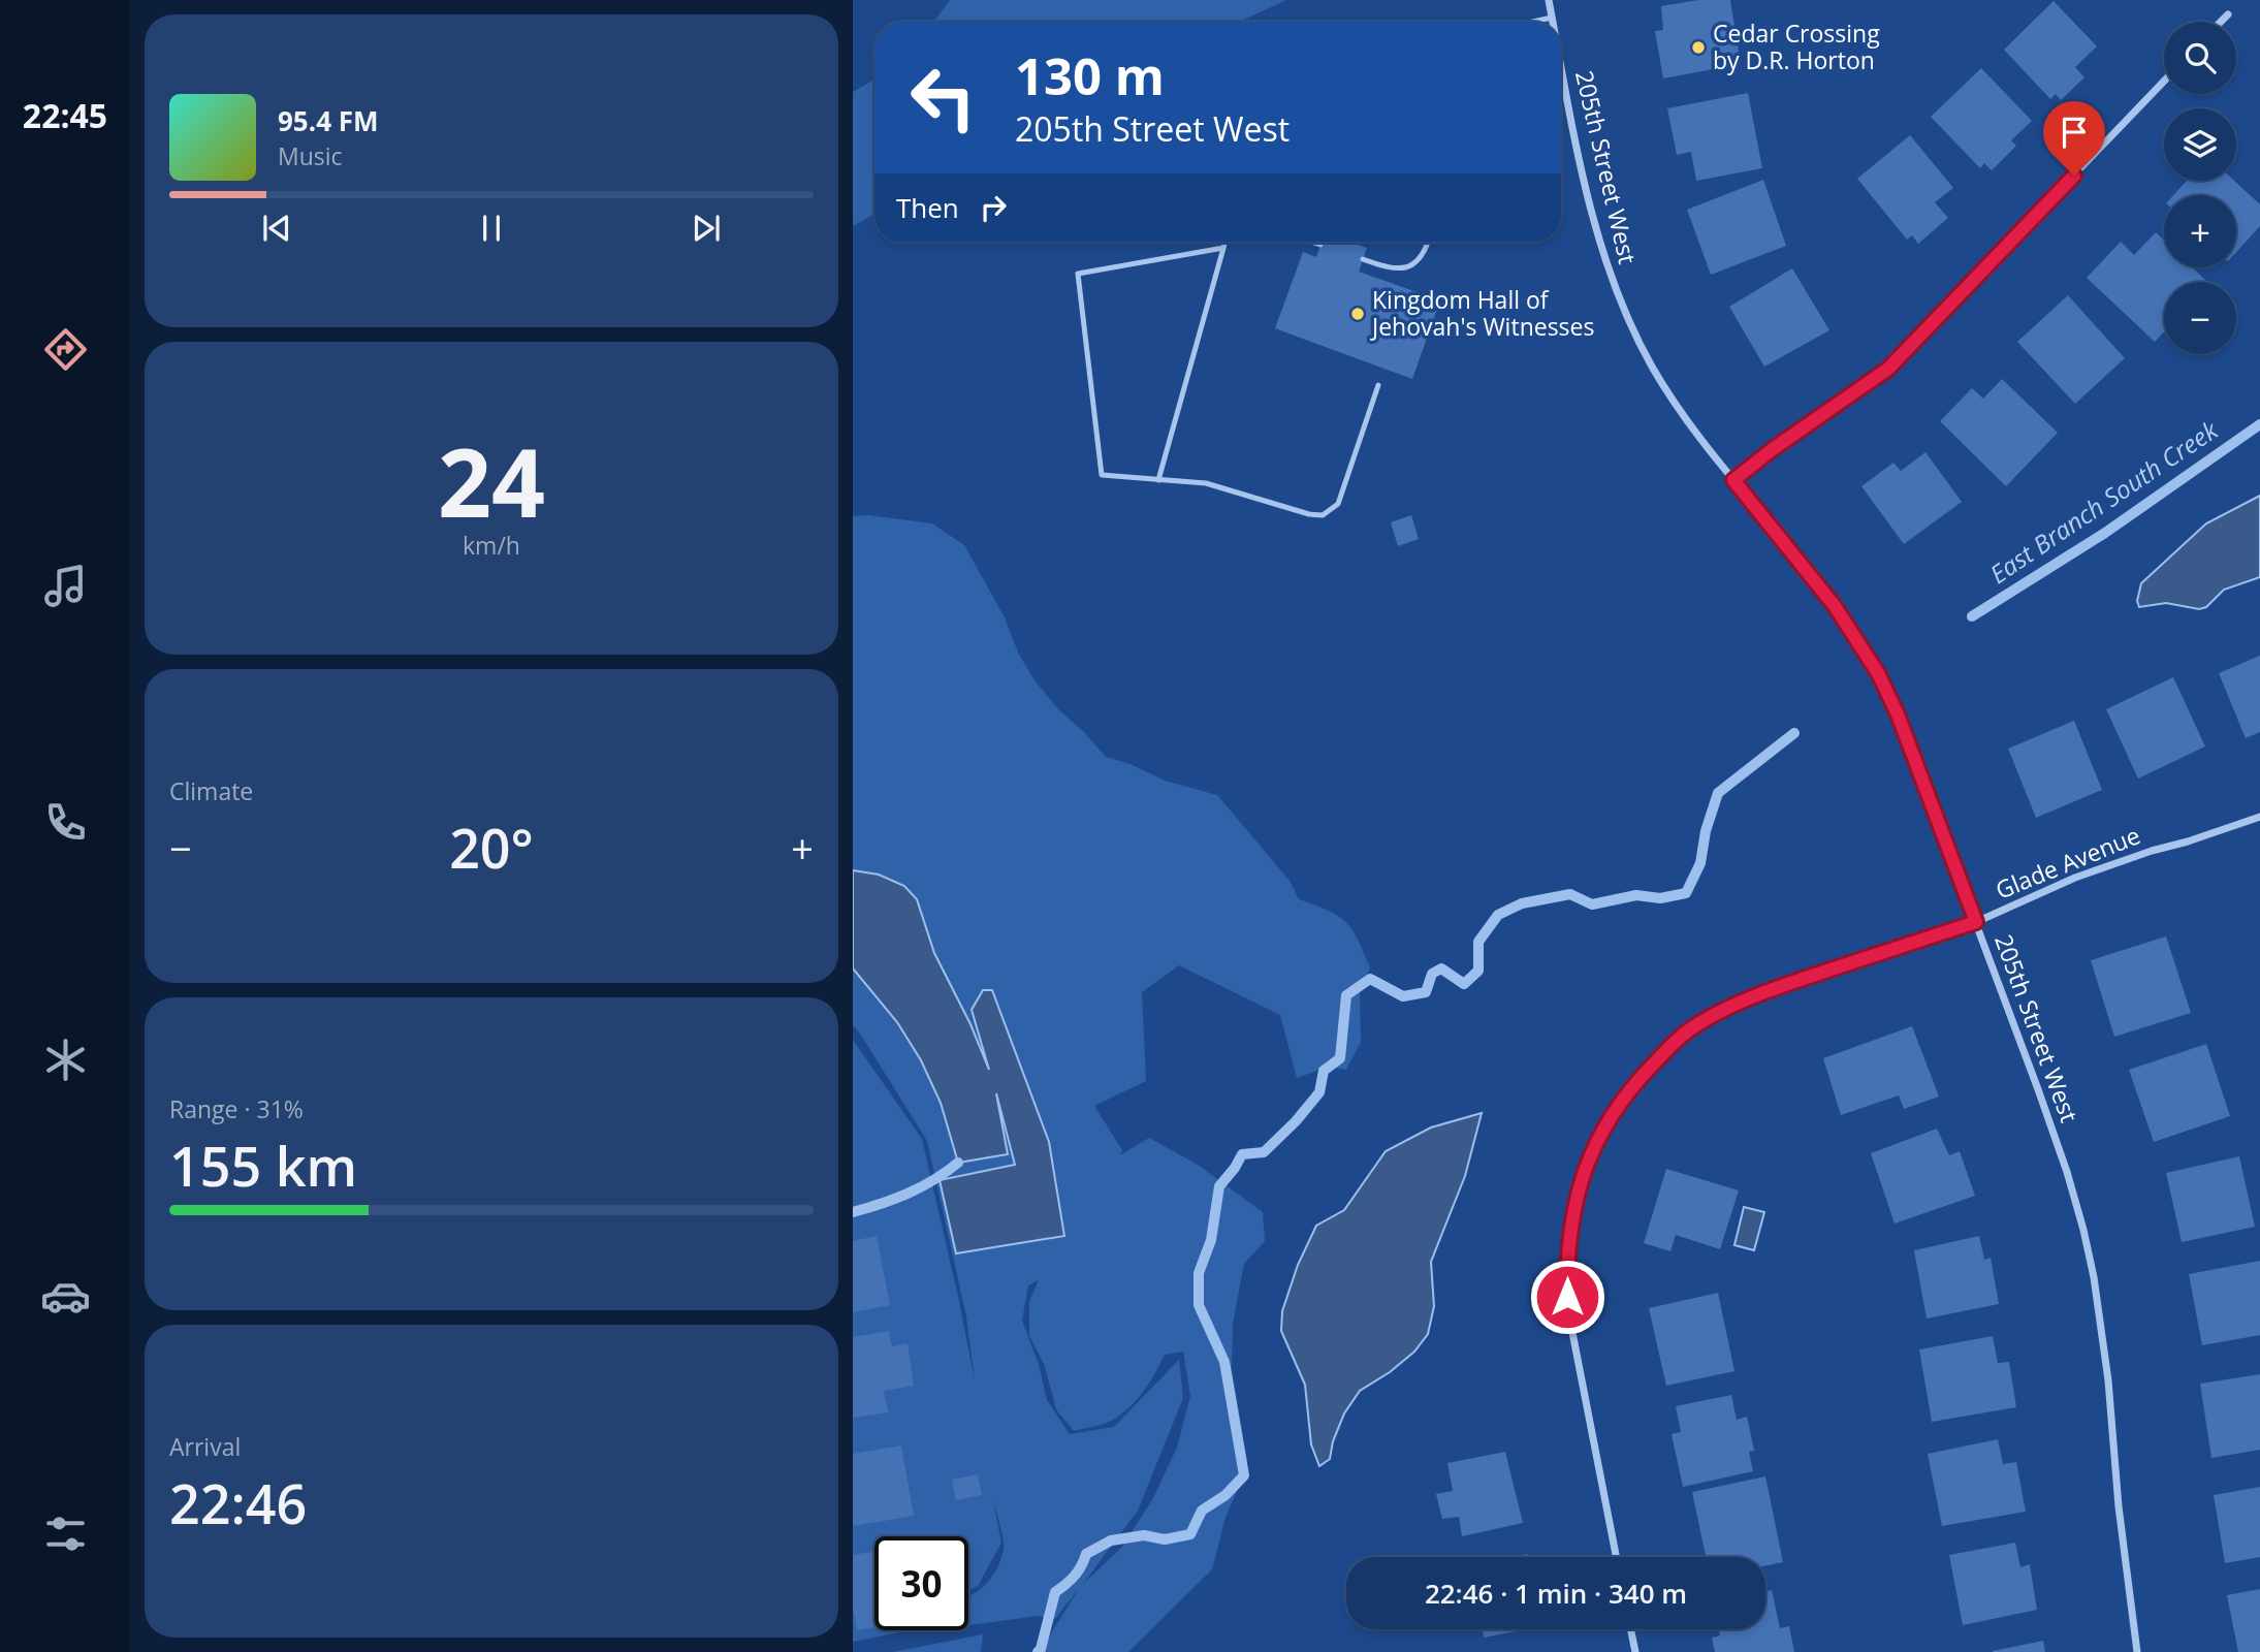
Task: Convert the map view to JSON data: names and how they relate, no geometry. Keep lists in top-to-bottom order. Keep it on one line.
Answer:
{"streets":{"street":["205th Street West","Glade Avenue"]},"crossings":[["205th Street West","Glade Avenue"]],"water":["East Branch South Creek"],"places":["Cedar Crossing by D.R. Horton","Kingdom Hall of Jehovah's Witnesses"],"page":{"tabs":"22:45","map_buttons":["+","−"],"turn":["130 m","205th Street West"],"song":["95.4 FM","Music"],"then":"Then","tile":[["24","km/h"],"Climate",["Range · 31%","155 km"],["Arrival","22:46"]],"heat":["−","20°","+"],"limit":"30","trip":"22:46 · 1 min · 340 m"}}
